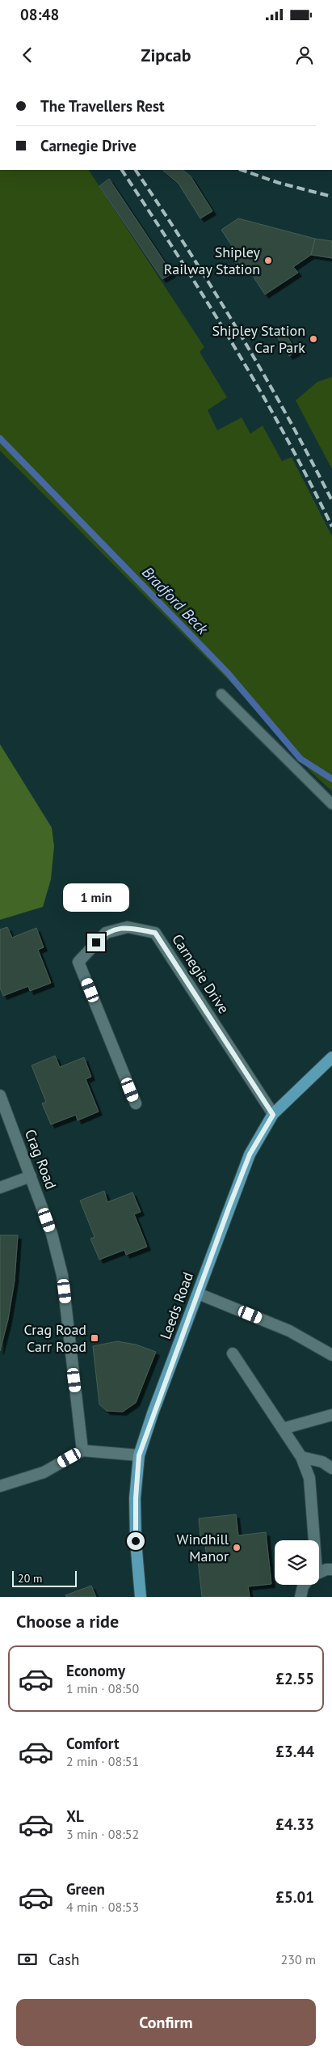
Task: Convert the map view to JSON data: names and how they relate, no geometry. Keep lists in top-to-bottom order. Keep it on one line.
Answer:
{"streets":{"main road":["Leeds Road"],"street":["Carnegie Drive","Crag Road"]},"crossings":[["Carnegie Drive","Leeds Road"]],"water":["Bradford Beck"],"places":{"other":["Shipley Railway Station","Shipley Station Car Park","Windhill Manor"],"transit":["Crag Road Carr Road"]},"scale_bar":"20 m","page":{"status":"08:48","header":"Zipcab","banner":["The Travellers Rest","Carnegie Drive"],"bubble":"1 min","scale":"20 m","heading":"Choose a ride","list":[{"name":"Economy","note":"1 min · 08:50","value":"£2.55"},{"name":"Comfort","note":"2 min · 08:51","value":"£3.44"},{"name":"XL","note":"3 min · 08:52","value":"£4.33"},{"name":"Green","note":"4 min · 08:53","value":"£5.01"}],"pay":["Cash","230 m"],"buttons":"Confirm"}}
